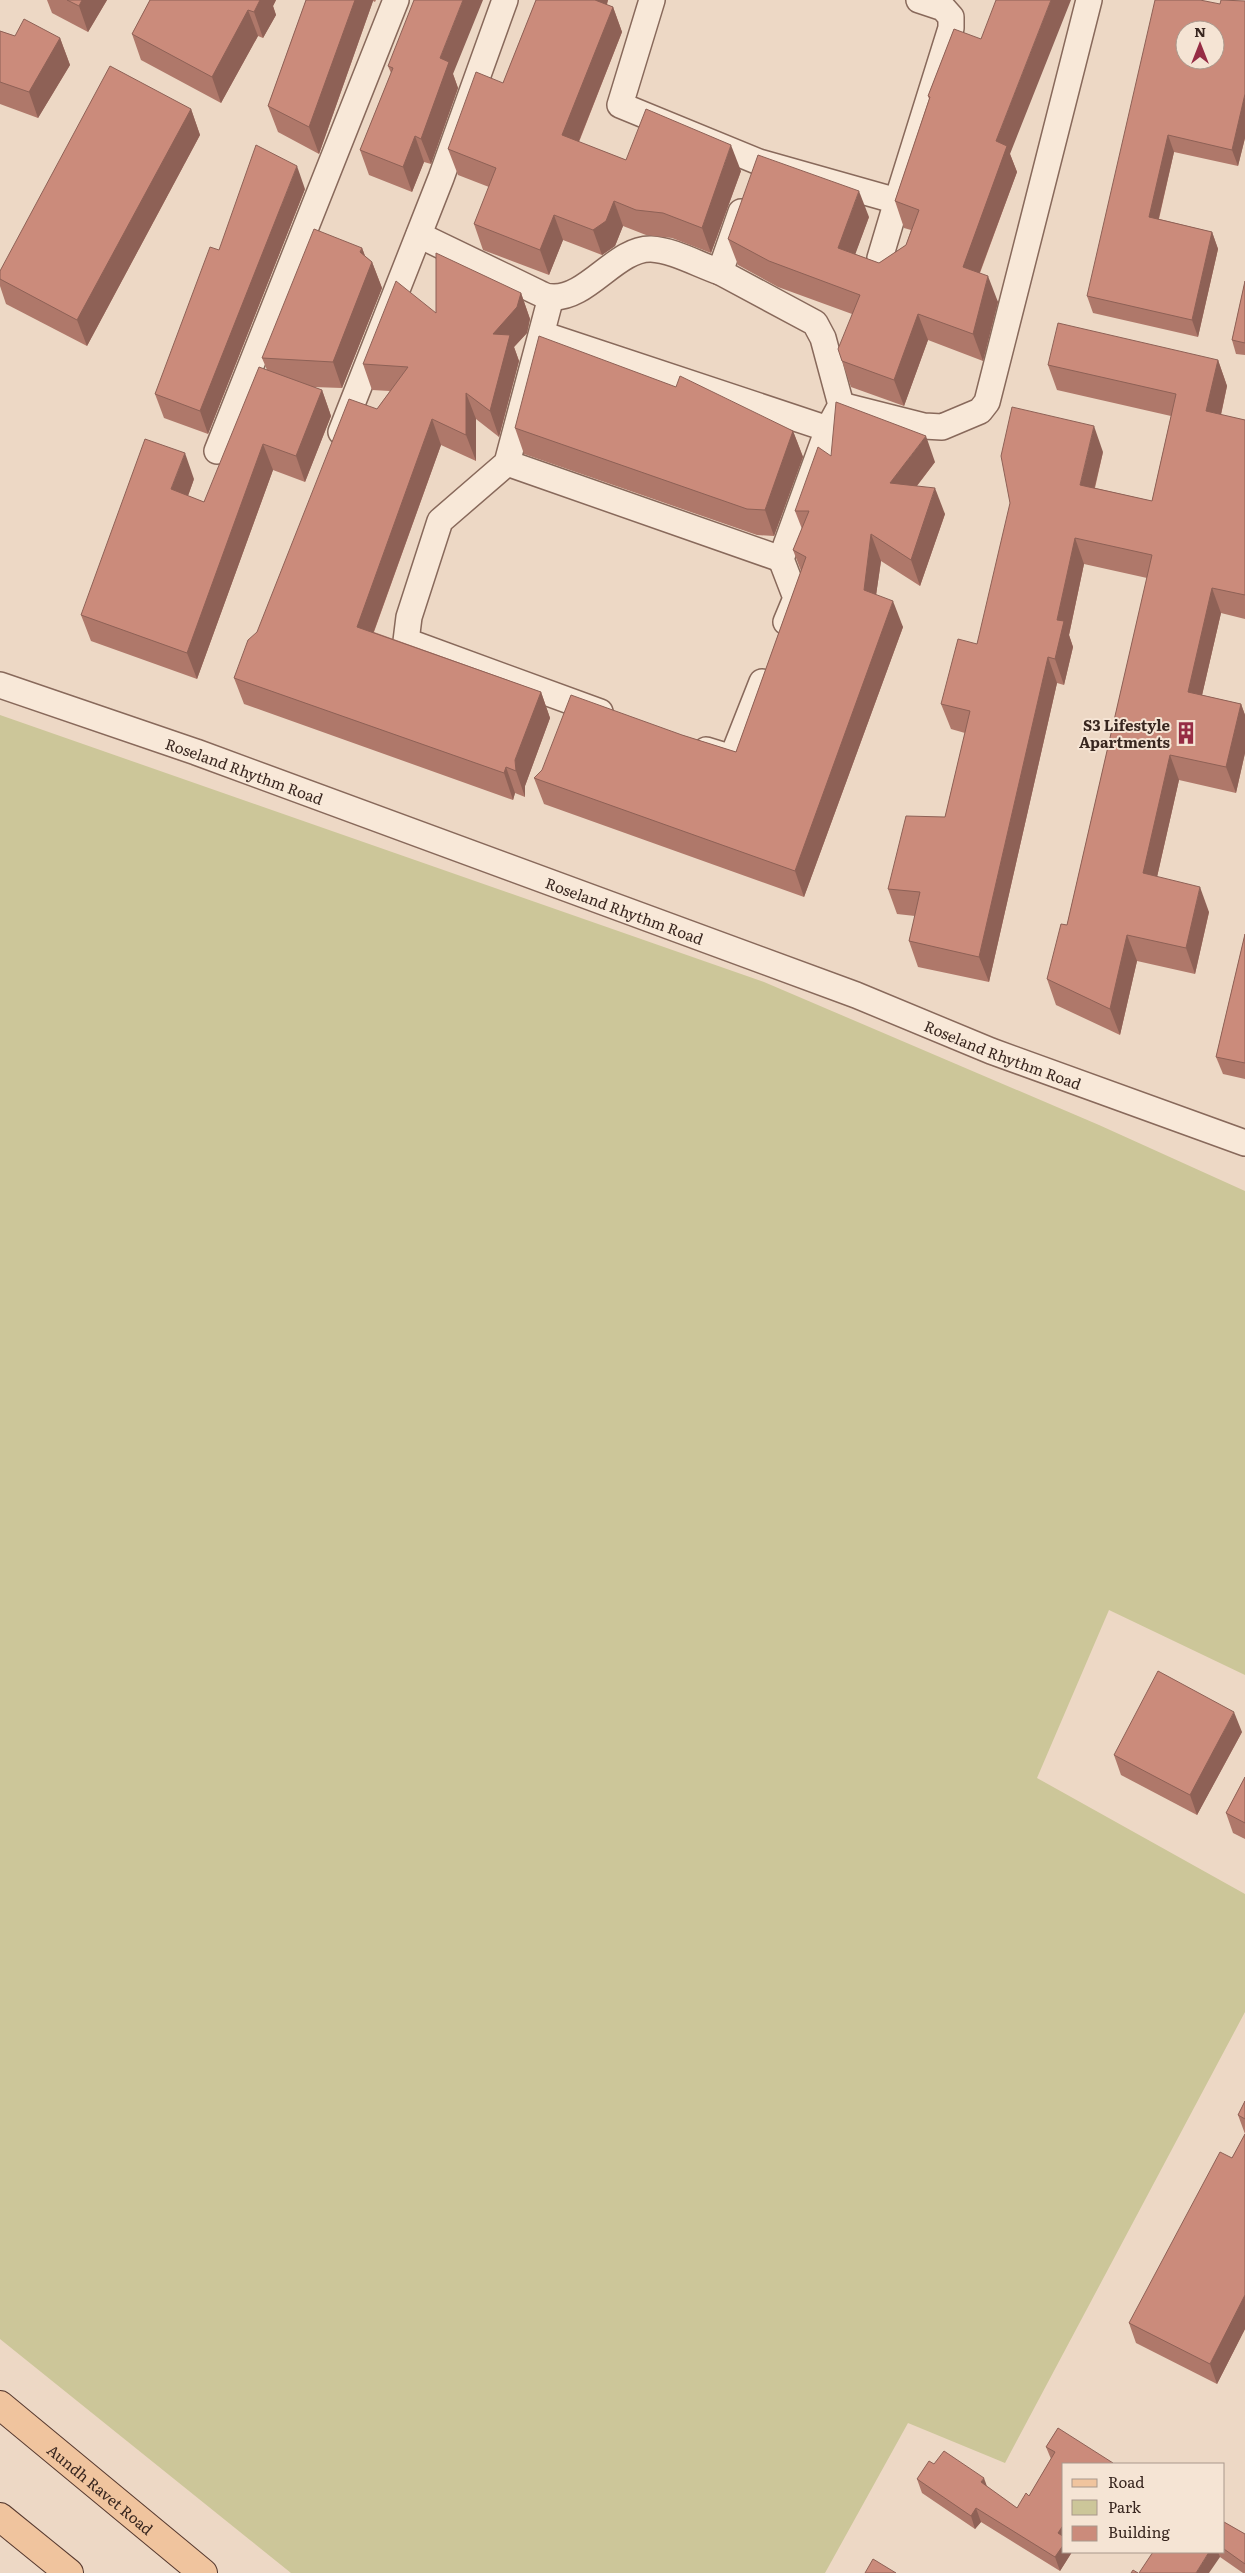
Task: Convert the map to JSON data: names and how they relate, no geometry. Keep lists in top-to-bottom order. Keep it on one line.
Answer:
{"streets":{"main road":["Aundh Ravet Road"],"street":["Roseland Rhythm Road"]},"places":{"building":["S3 Lifestyle Apartments"]},"legend":["Road","Park","Building"],"north":"top"}
